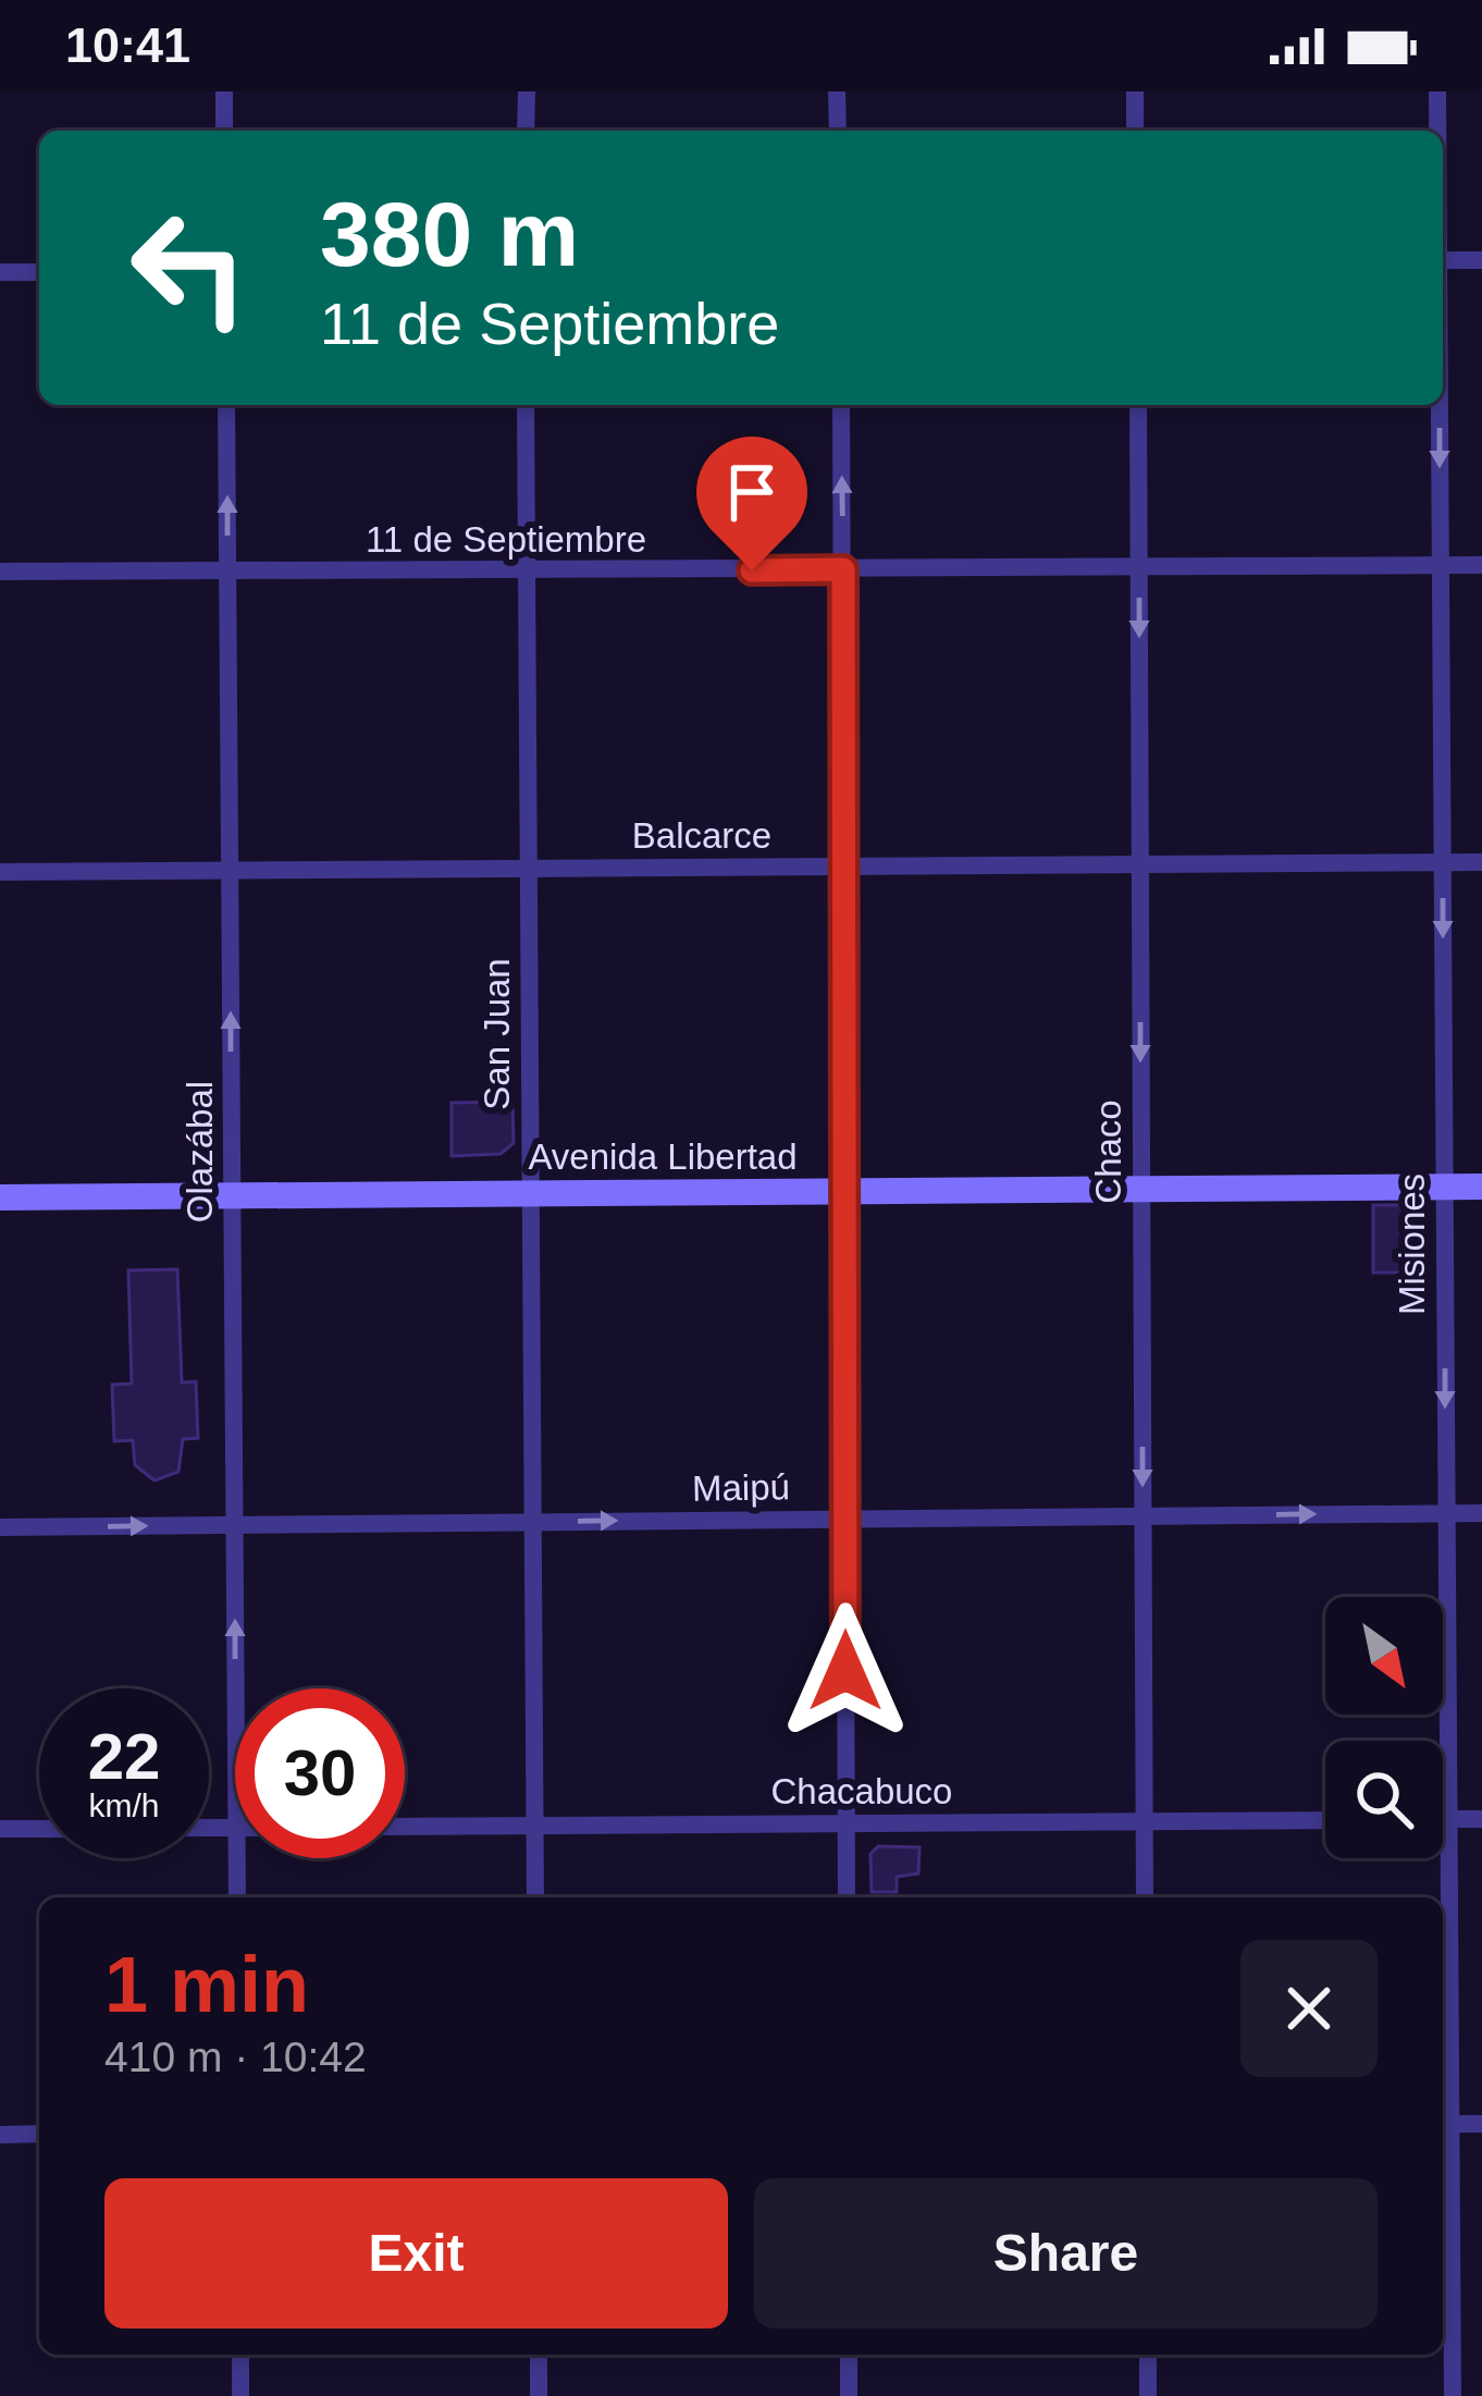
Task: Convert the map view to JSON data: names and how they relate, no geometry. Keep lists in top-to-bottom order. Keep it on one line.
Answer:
{"streets":{"main road":["Avenida Libertad"],"street":["11 de Septiembre","Balcarce","San Juan","Olazábal","Chaco","Misiones","Maipú","Chacabuco"]},"crossings":[["11 de Septiembre","San Juan"],["11 de Septiembre","Olazábal"],["11 de Septiembre","Chaco"],["11 de Septiembre","Misiones"],["Balcarce","San Juan"],["Balcarce","Olazábal"],["Balcarce","Chaco"],["Balcarce","Misiones"],["San Juan","Avenida Libertad"],["San Juan","Maipú"],["San Juan","Chacabuco"],["Olazábal","Avenida Libertad"],["Olazábal","Maipú"],["Chaco","Avenida Libertad"],["Chaco","Maipú"],["Chaco","Chacabuco"],["Avenida Libertad","Misiones"],["Misiones","Maipú"]],"one_way":["Olazábal","Chaco","Misiones","Maipú"],"north":"bottom right","page":{"status":"10:41","turn":["380 m","11 de Septiembre"],"speed":"22 km/h","limit":"30","heading":["1 min","410 m · 10:42"],"buttons":["Exit","Share"]}}
